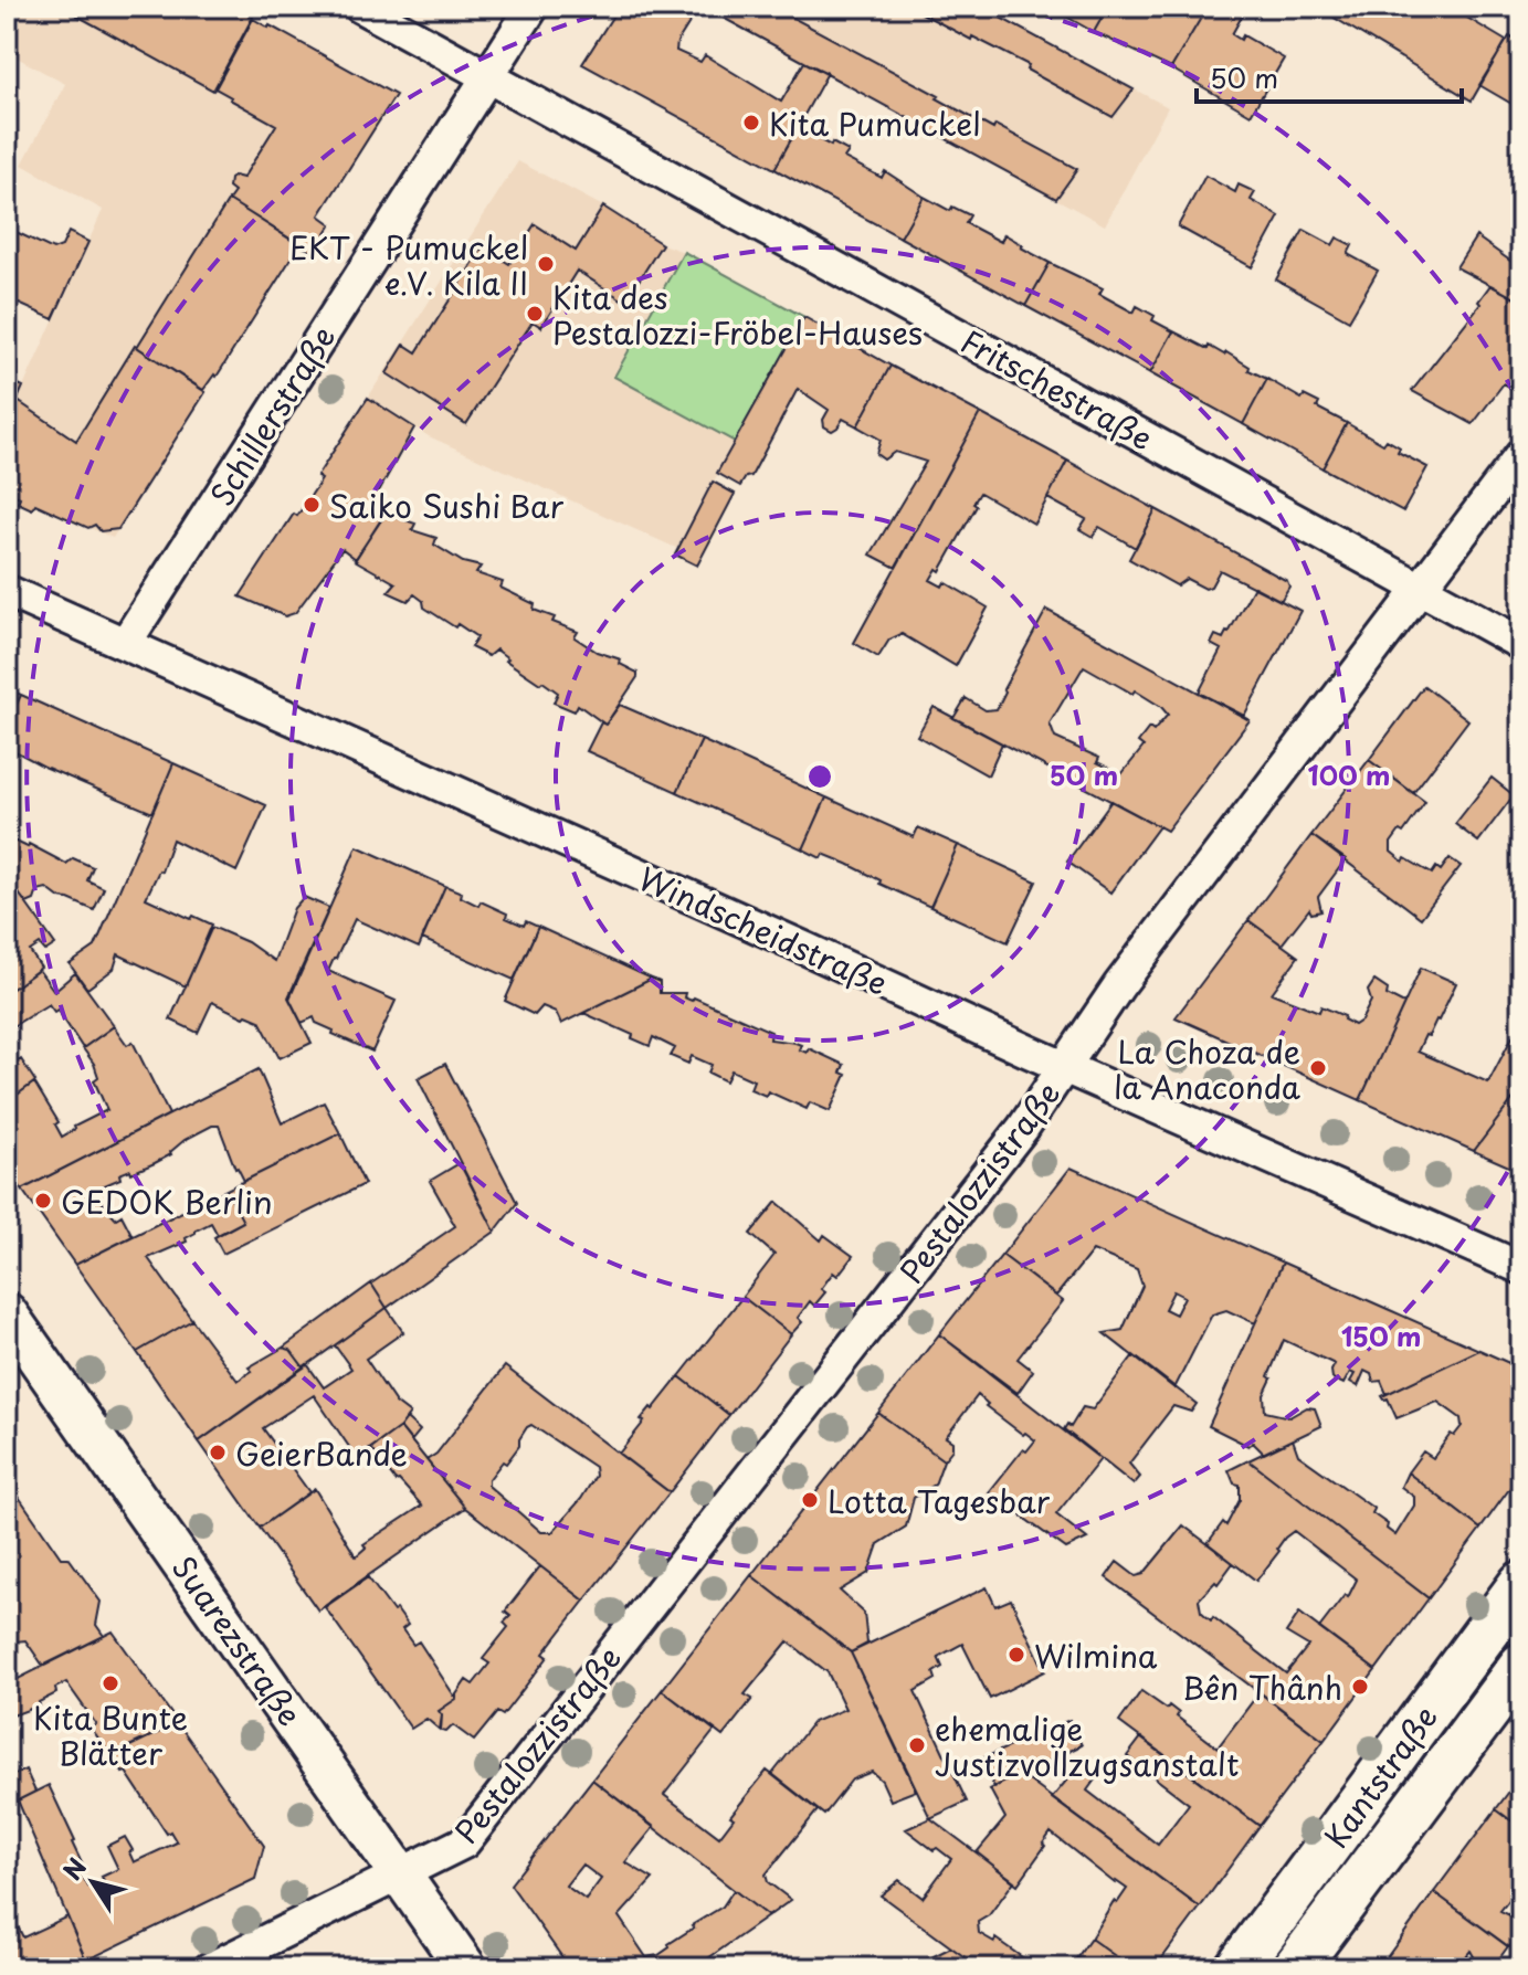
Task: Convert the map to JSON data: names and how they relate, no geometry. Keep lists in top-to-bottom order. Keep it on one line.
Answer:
{"streets":{"main road":["Kantstraße"],"street":["Fritschestraße","Schillerstraße","Windscheidstraße","Pestalozzistraße","Suarezstraße"]},"crossings":[["Fritschestraße","Schillerstraße"],["Fritschestraße","Pestalozzistraße"],["Schillerstraße","Windscheidstraße"],["Windscheidstraße","Pestalozzistraße"],["Pestalozzistraße","Suarezstraße"]],"places":["Kita Pumuckel","EKT - Pumuckel e.V. Kila II","Kita des Pestalozzi-Fröbel-Hauses","Saiko Sushi Bar","La Choza de la Anaconda","GEDOK Berlin","GeierBande","Lotta Tagesbar","Wilmina","Kita Bunte Blätter","Bên Thânh","ehemalige Justizvollzugsanstalt"],"scale_bar":"50 m","north":"top left","rings":["50 m","100 m","150 m"]}
